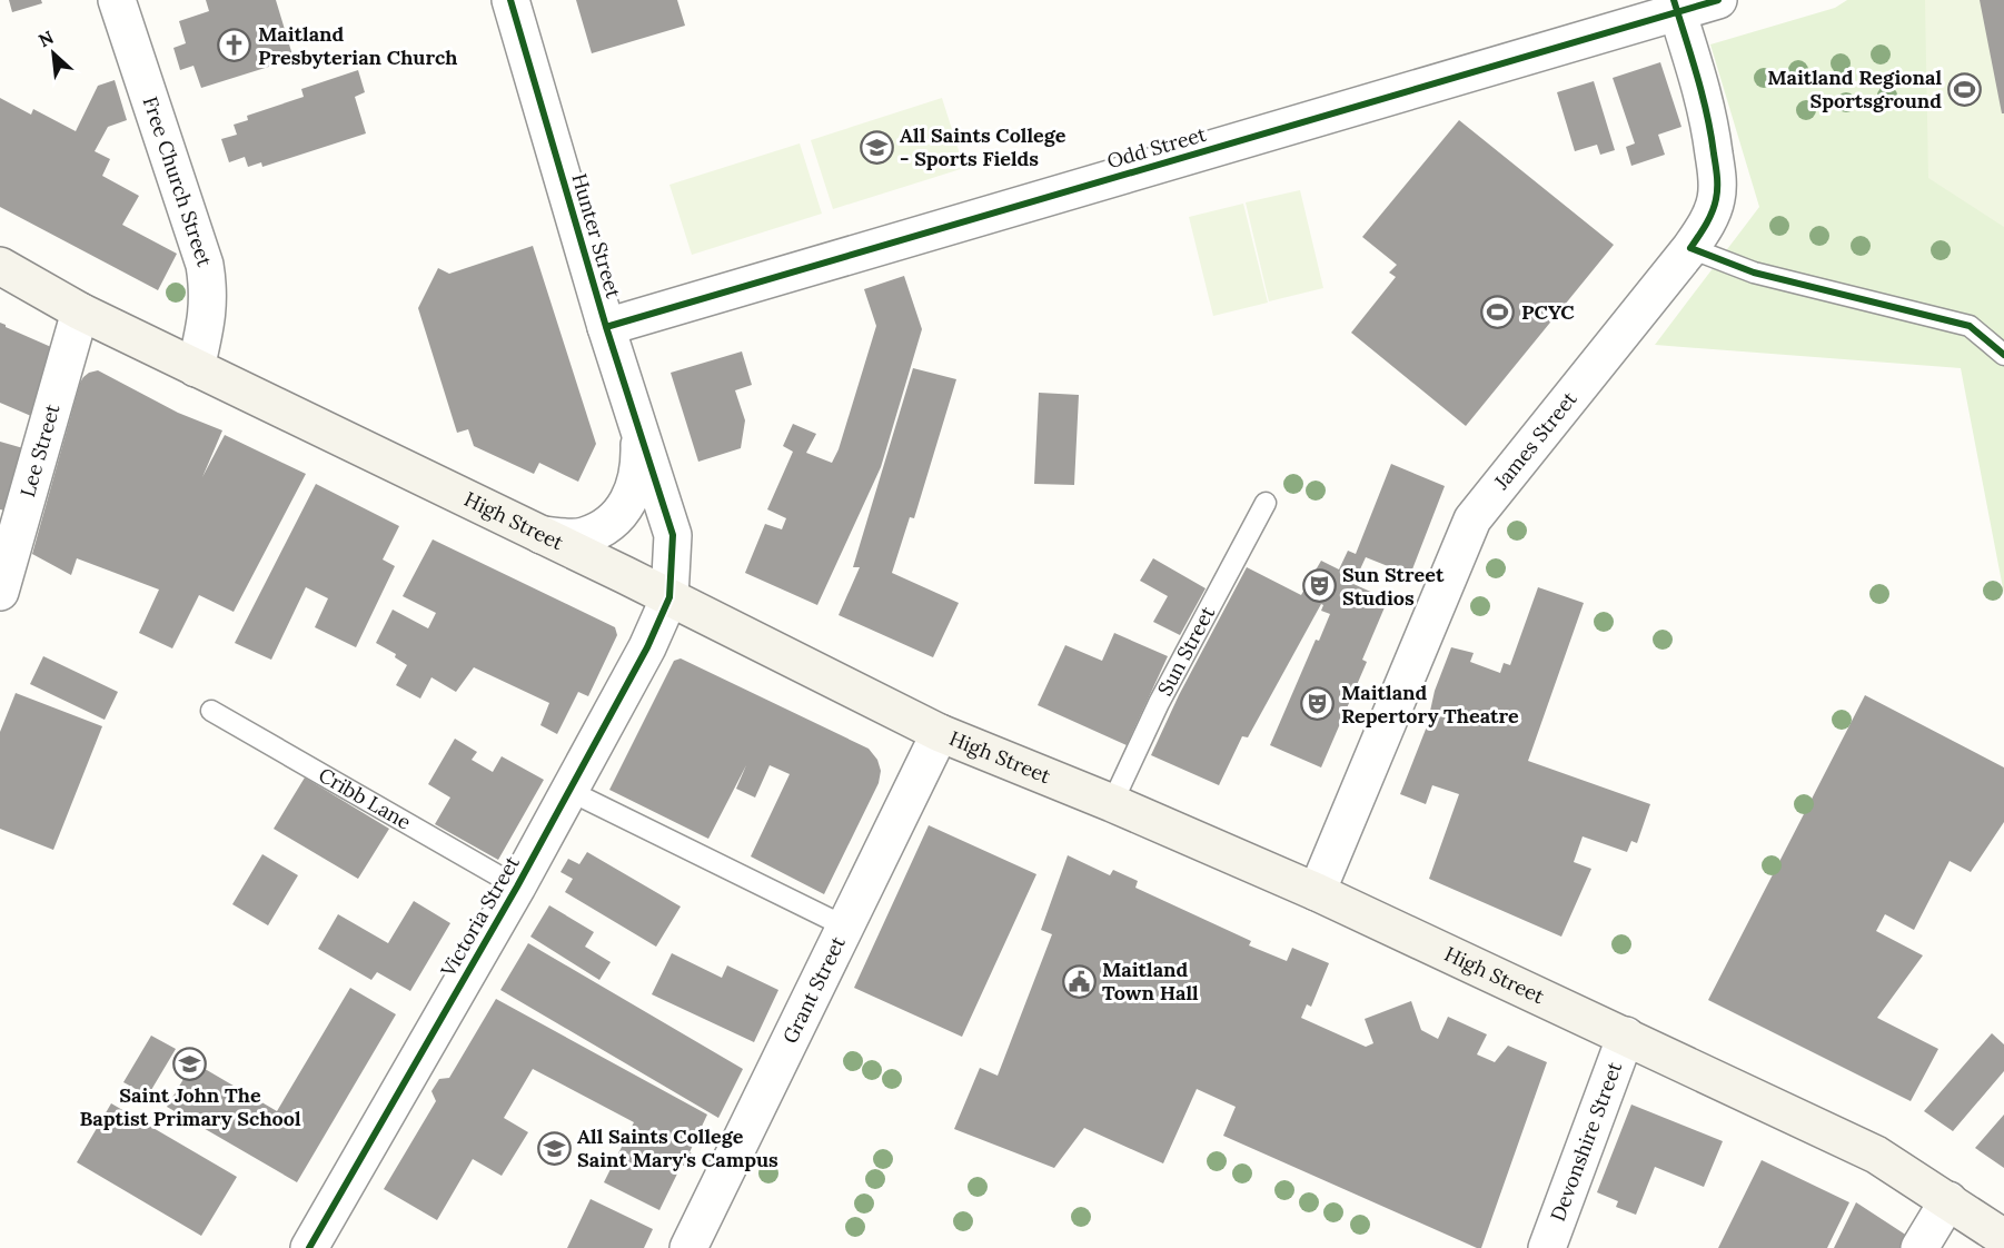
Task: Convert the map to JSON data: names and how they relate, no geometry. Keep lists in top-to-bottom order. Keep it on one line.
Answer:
{"streets":{"main road":["High Street"],"street":["Odd Street","Free Church Street","Hunter Street","James Street","Lee Street","Victoria Street","Grant Street","Devonshire Street"],"lane":["Sun Street","Cribb Lane"]},"crossings":[["Odd Street","Hunter Street"],["Odd Street","James Street"],["Free Church Street","High Street"],["Hunter Street","High Street"],["Hunter Street","Victoria Street"],["James Street","High Street"],["Lee Street","High Street"],["High Street","Sun Street"],["High Street","Victoria Street"],["High Street","Grant Street"],["High Street","Devonshire Street"],["Cribb Lane","Victoria Street"]],"places":{"church":["Maitland Presbyterian Church"],"sports":["Maitland Regional Sportsground","PCYC"],"school or university":["All Saints College - Sports Fields","Saint John The Baptist Primary School","All Saints College Saint Mary's Campus"],"theatre":["Sun Street Studios","Maitland Repertory Theatre"],"public building":["Maitland Town Hall"]},"north":"top left"}
